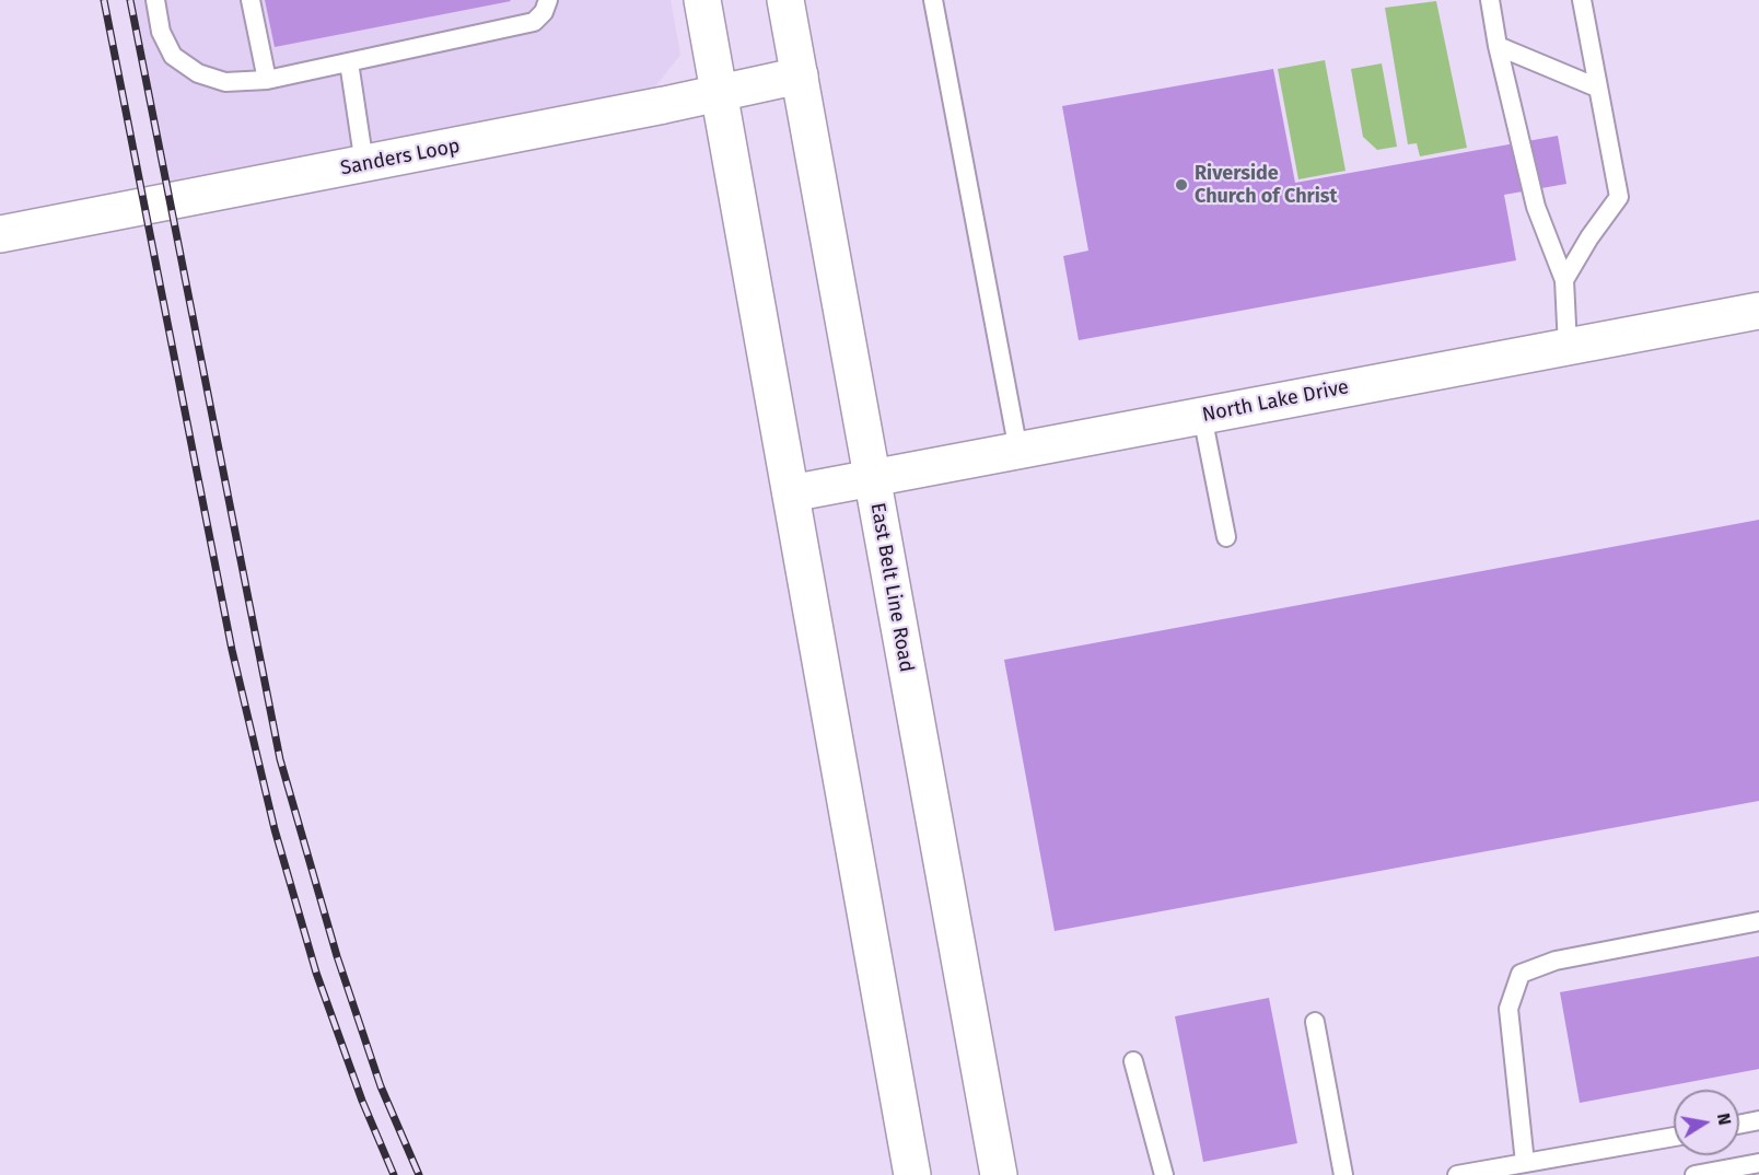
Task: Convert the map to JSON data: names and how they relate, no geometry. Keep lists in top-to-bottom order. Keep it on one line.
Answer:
{"streets":{"main road":["Sanders Loop","North Lake Drive","East Belt Line Road"]},"crossings":[["Sanders Loop","East Belt Line Road"],["North Lake Drive","East Belt Line Road"]],"places":["Riverside Church of Christ"],"north":"right"}
